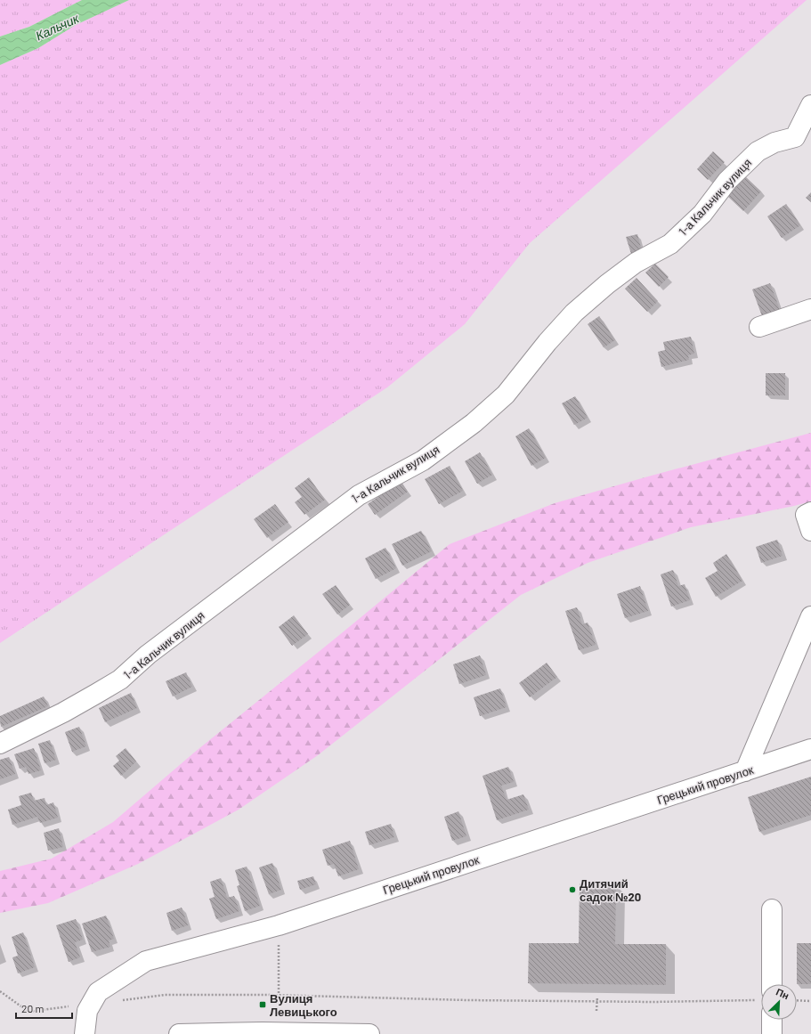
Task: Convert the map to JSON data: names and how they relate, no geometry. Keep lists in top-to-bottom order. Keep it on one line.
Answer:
{"streets":{"street":["1-а Кальчик вулиця","Грецький провулок"]},"water":["Кальчик"],"places":{"other":["Дитячий садок №20"],"transit":["Вулиця Левицького"]},"scale_bar":"20 m","north":"top right"}
